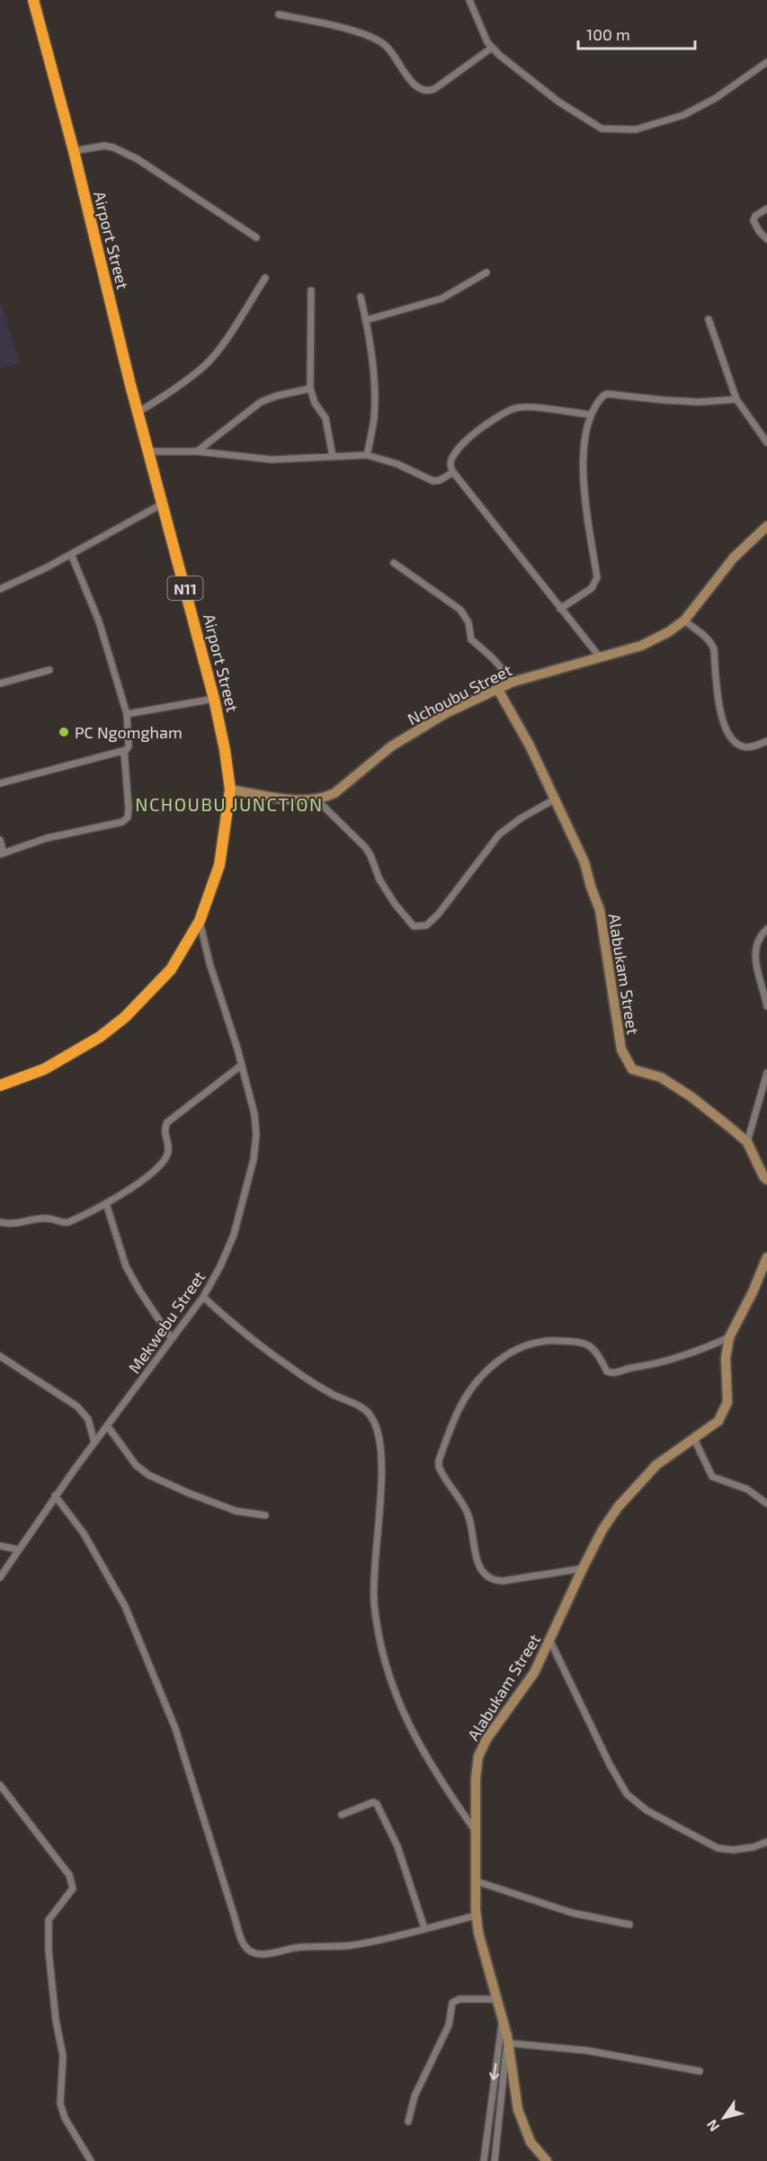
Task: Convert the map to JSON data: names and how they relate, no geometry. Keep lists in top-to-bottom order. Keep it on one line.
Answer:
{"streets":{"highway":["Airport Street","N11"],"street":["Nchoubu Street","Alabukam Street","Mekwebu Street"]},"crossings":[["Airport Street","Mekwebu Street"],["Nchoubu Street","Alabukam Street"]],"districts":["NCHOUBU JUNCTION"],"places":["PC Ngomgham"],"scale_bar":"100 m","north":"bottom left"}
